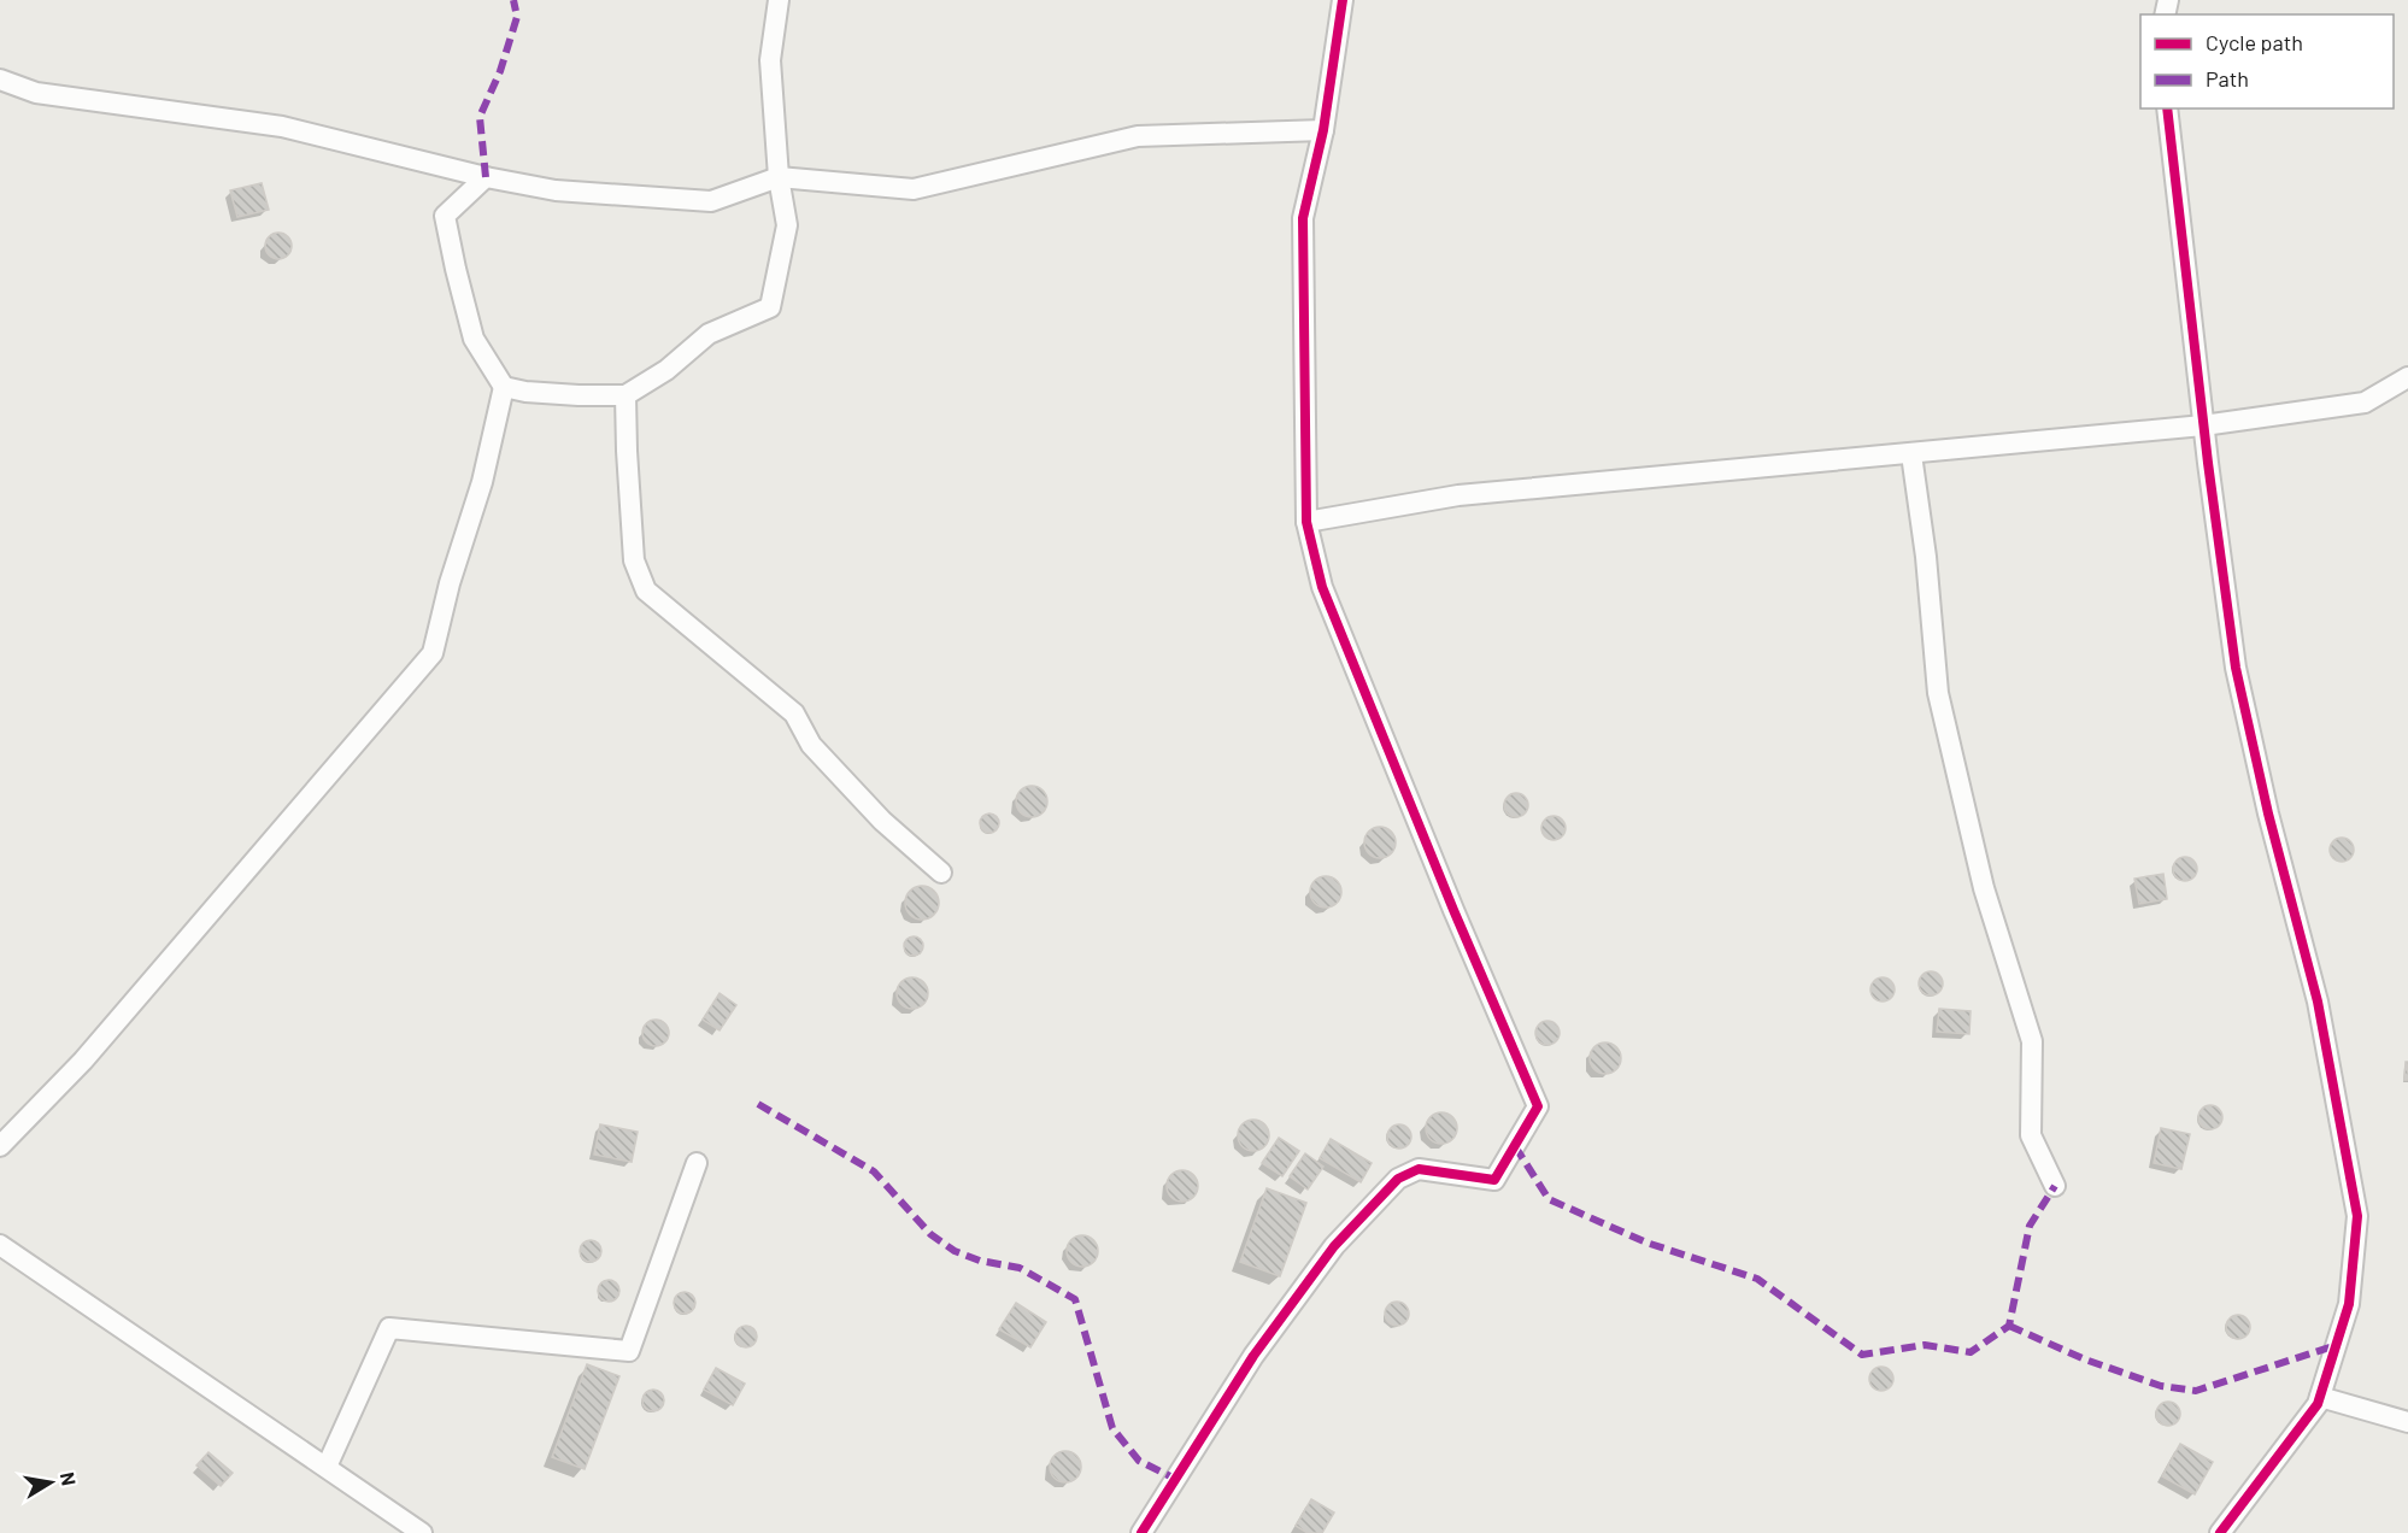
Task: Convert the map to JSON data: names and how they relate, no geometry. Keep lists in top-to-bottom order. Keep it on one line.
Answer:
{"legend":["Cycle path","Path"],"north":"right"}
